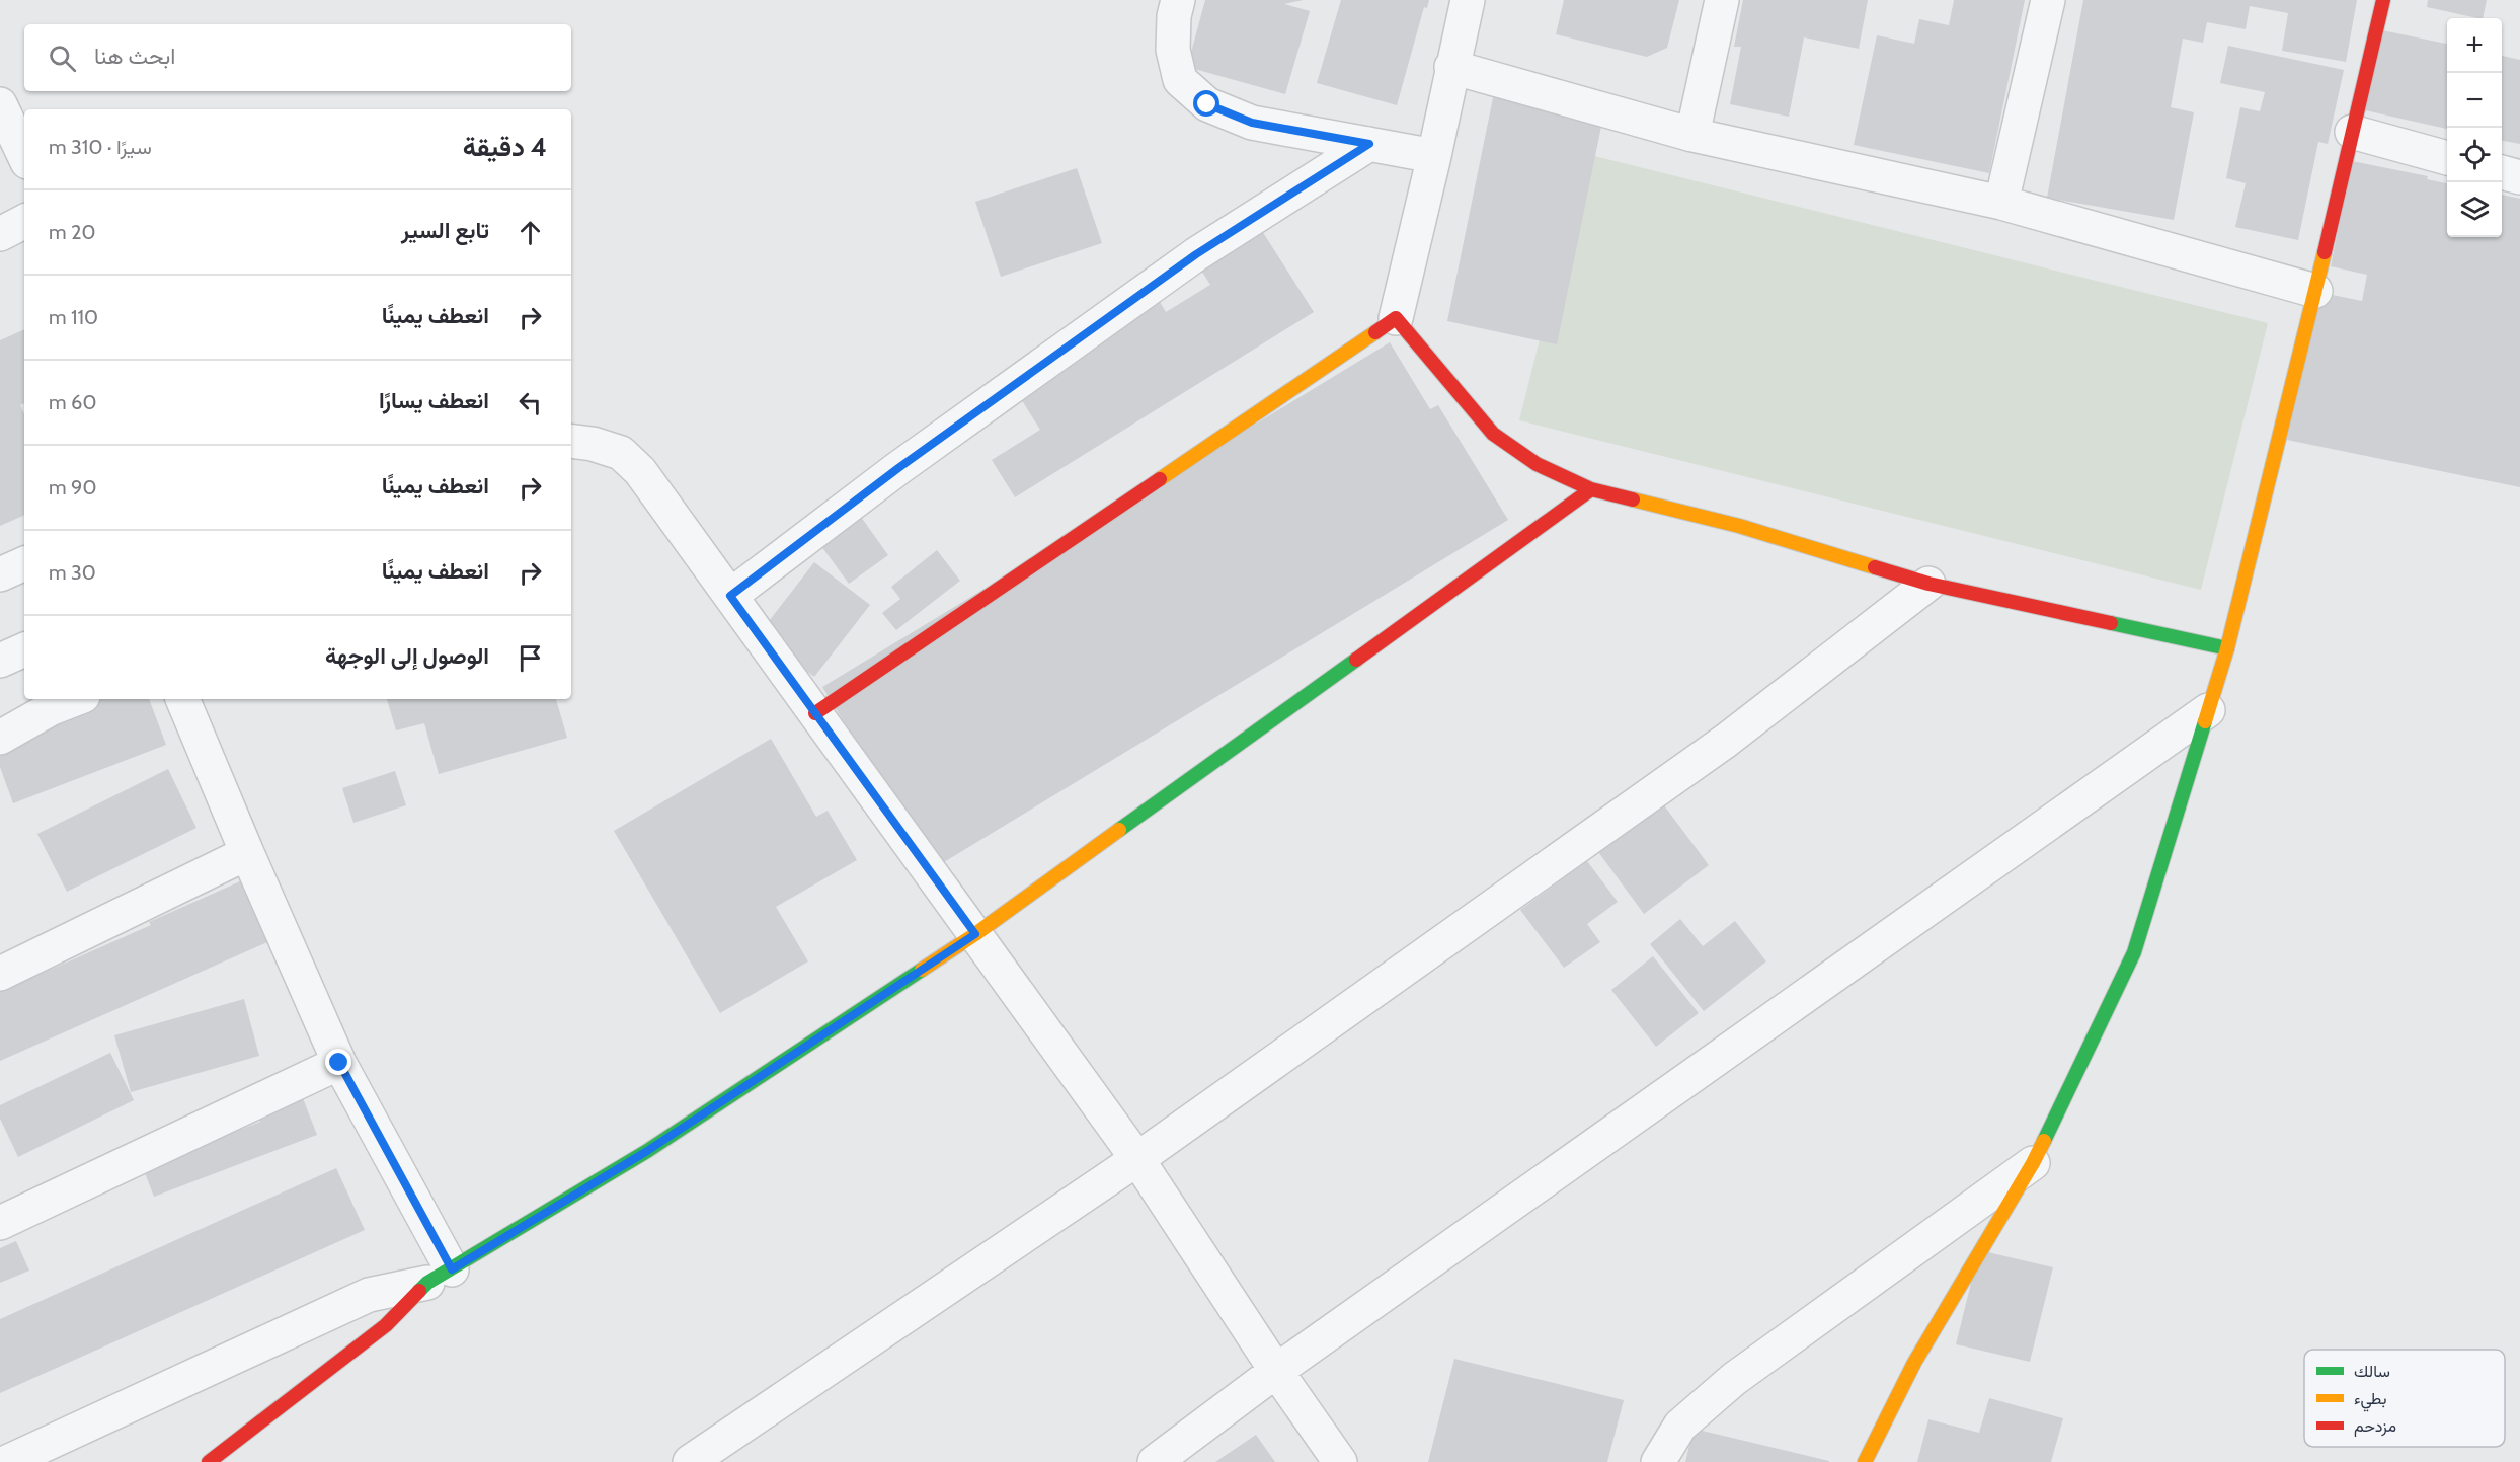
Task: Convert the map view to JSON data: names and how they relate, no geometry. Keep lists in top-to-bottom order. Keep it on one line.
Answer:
{"legend":["سالك","بطيء","مزدحم"],"page":{"map_buttons":["+","−"],"search":"ابحث هنا","heading":["4 دقيقة","سيرًا · 310 m"],"list":[["تابع السير","20 m"],["انعطف يمينًا","110 m"],["انعطف يسارًا","60 m"],["انعطف يمينًا","90 m"],["انعطف يمينًا","30 m"],"الوصول إلى الوجهة"]}}
